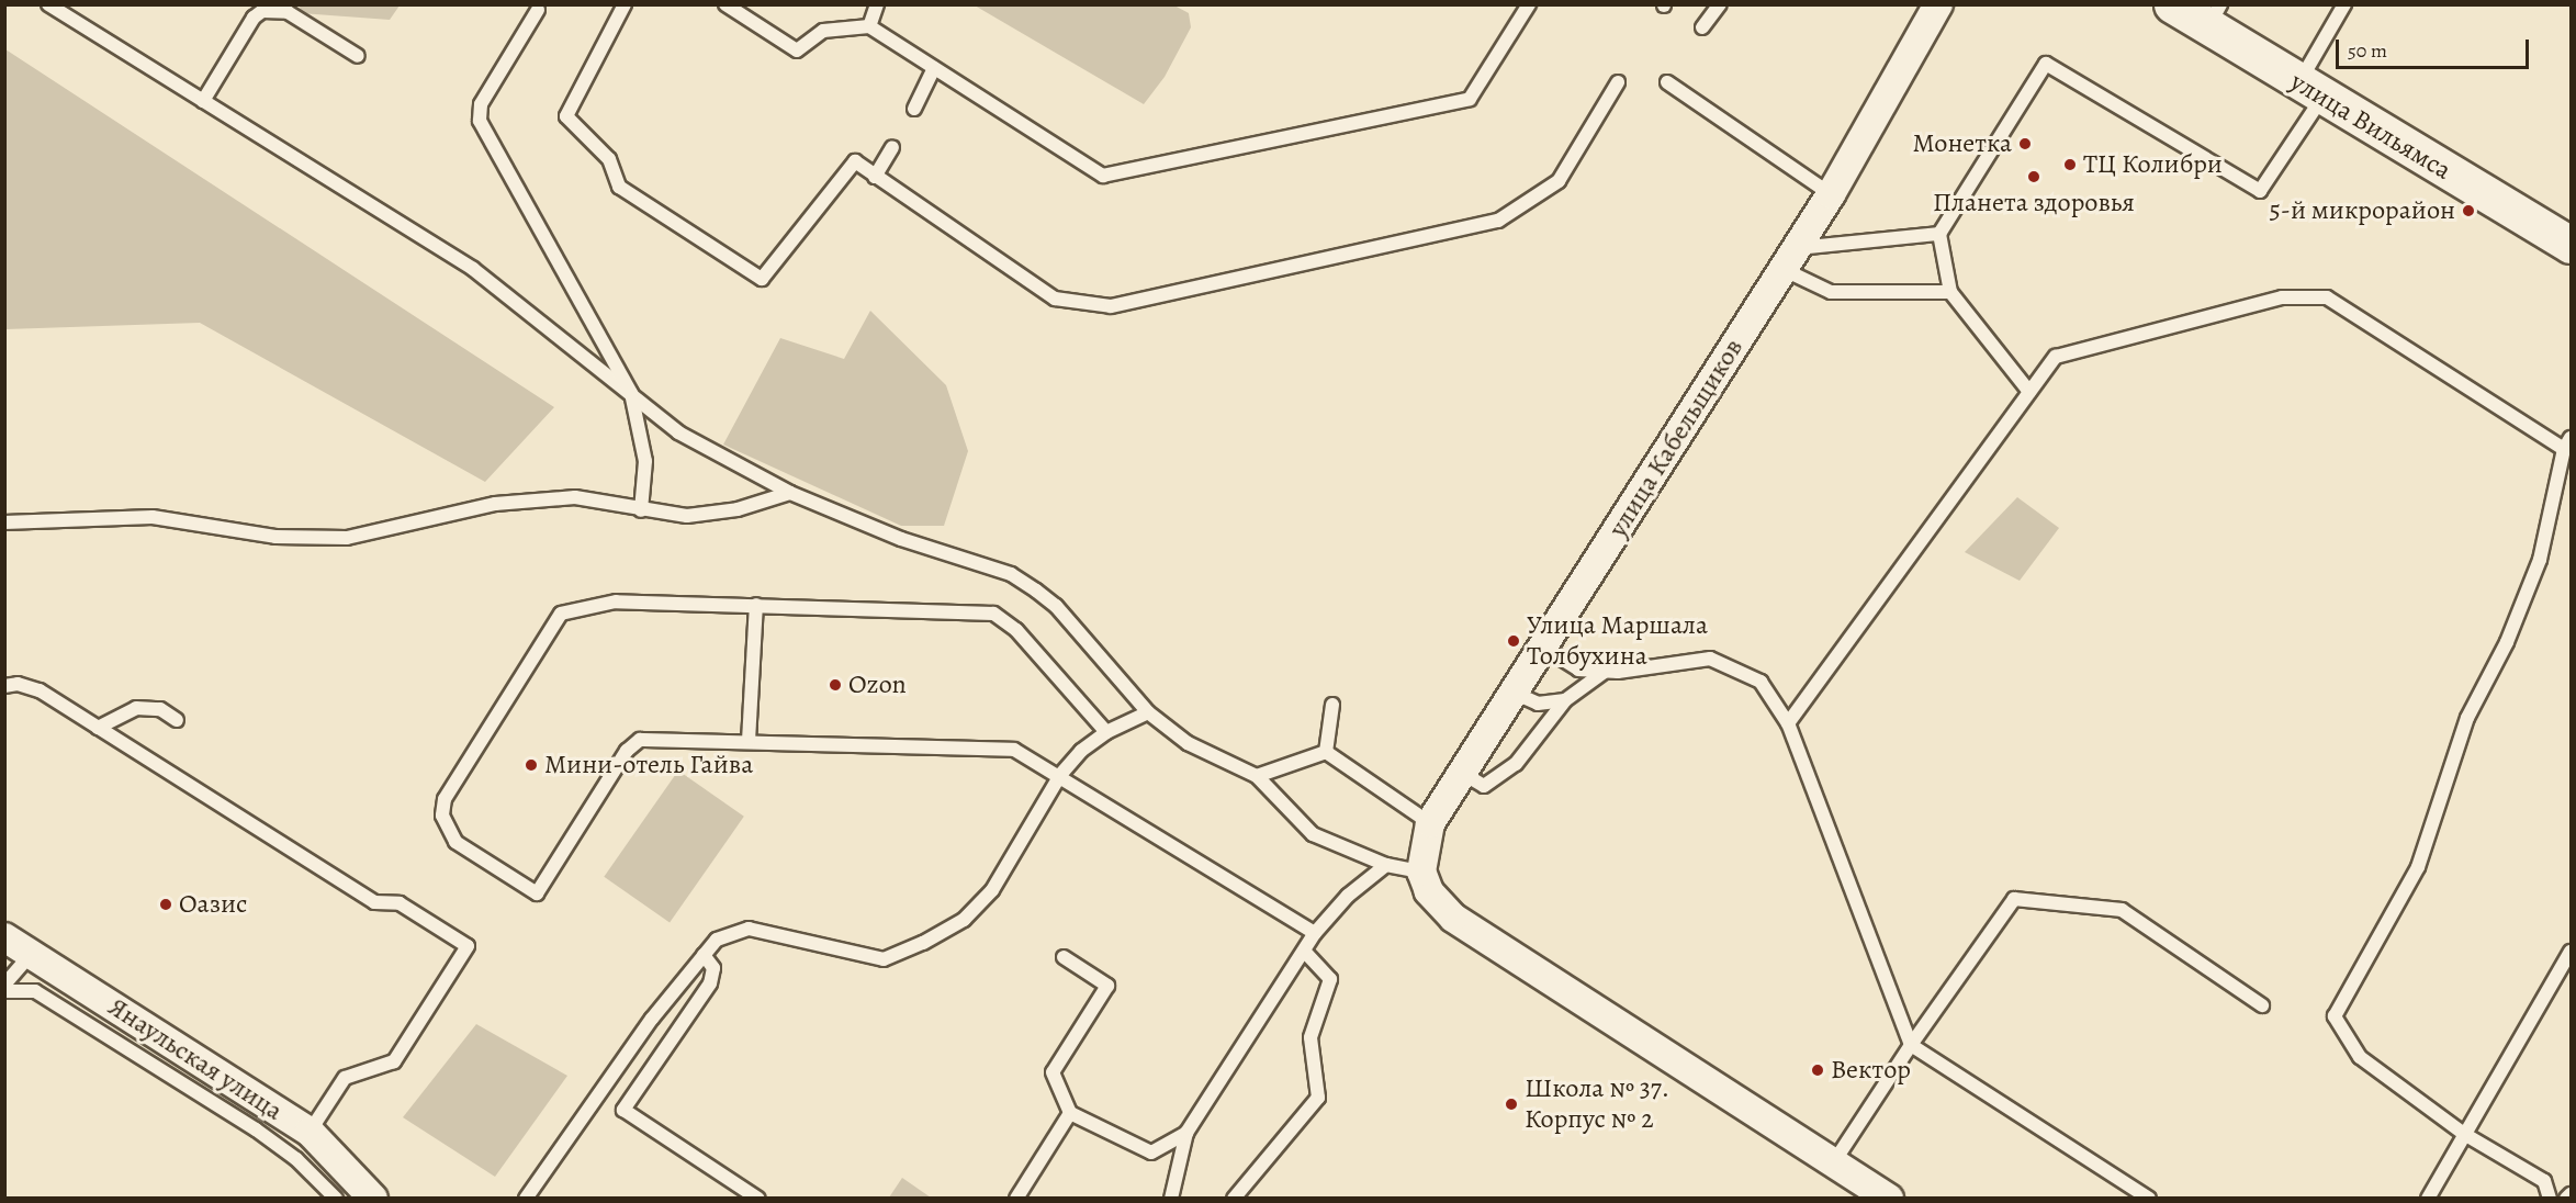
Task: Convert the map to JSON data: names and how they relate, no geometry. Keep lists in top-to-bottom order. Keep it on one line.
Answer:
{"streets":{"street":["улица Вильямса","улица Кабельщиков","Янаульская улица"]},"places":["Монетка","ТЦ Колибри","Планета здоровья","5-й микрорайон","Улица Маршала Толбухина","Ozon","Мини-отель Гайва","Оазис","Вектор","Школа № 37. Корпус № 2"],"scale_bar":"50 m"}
